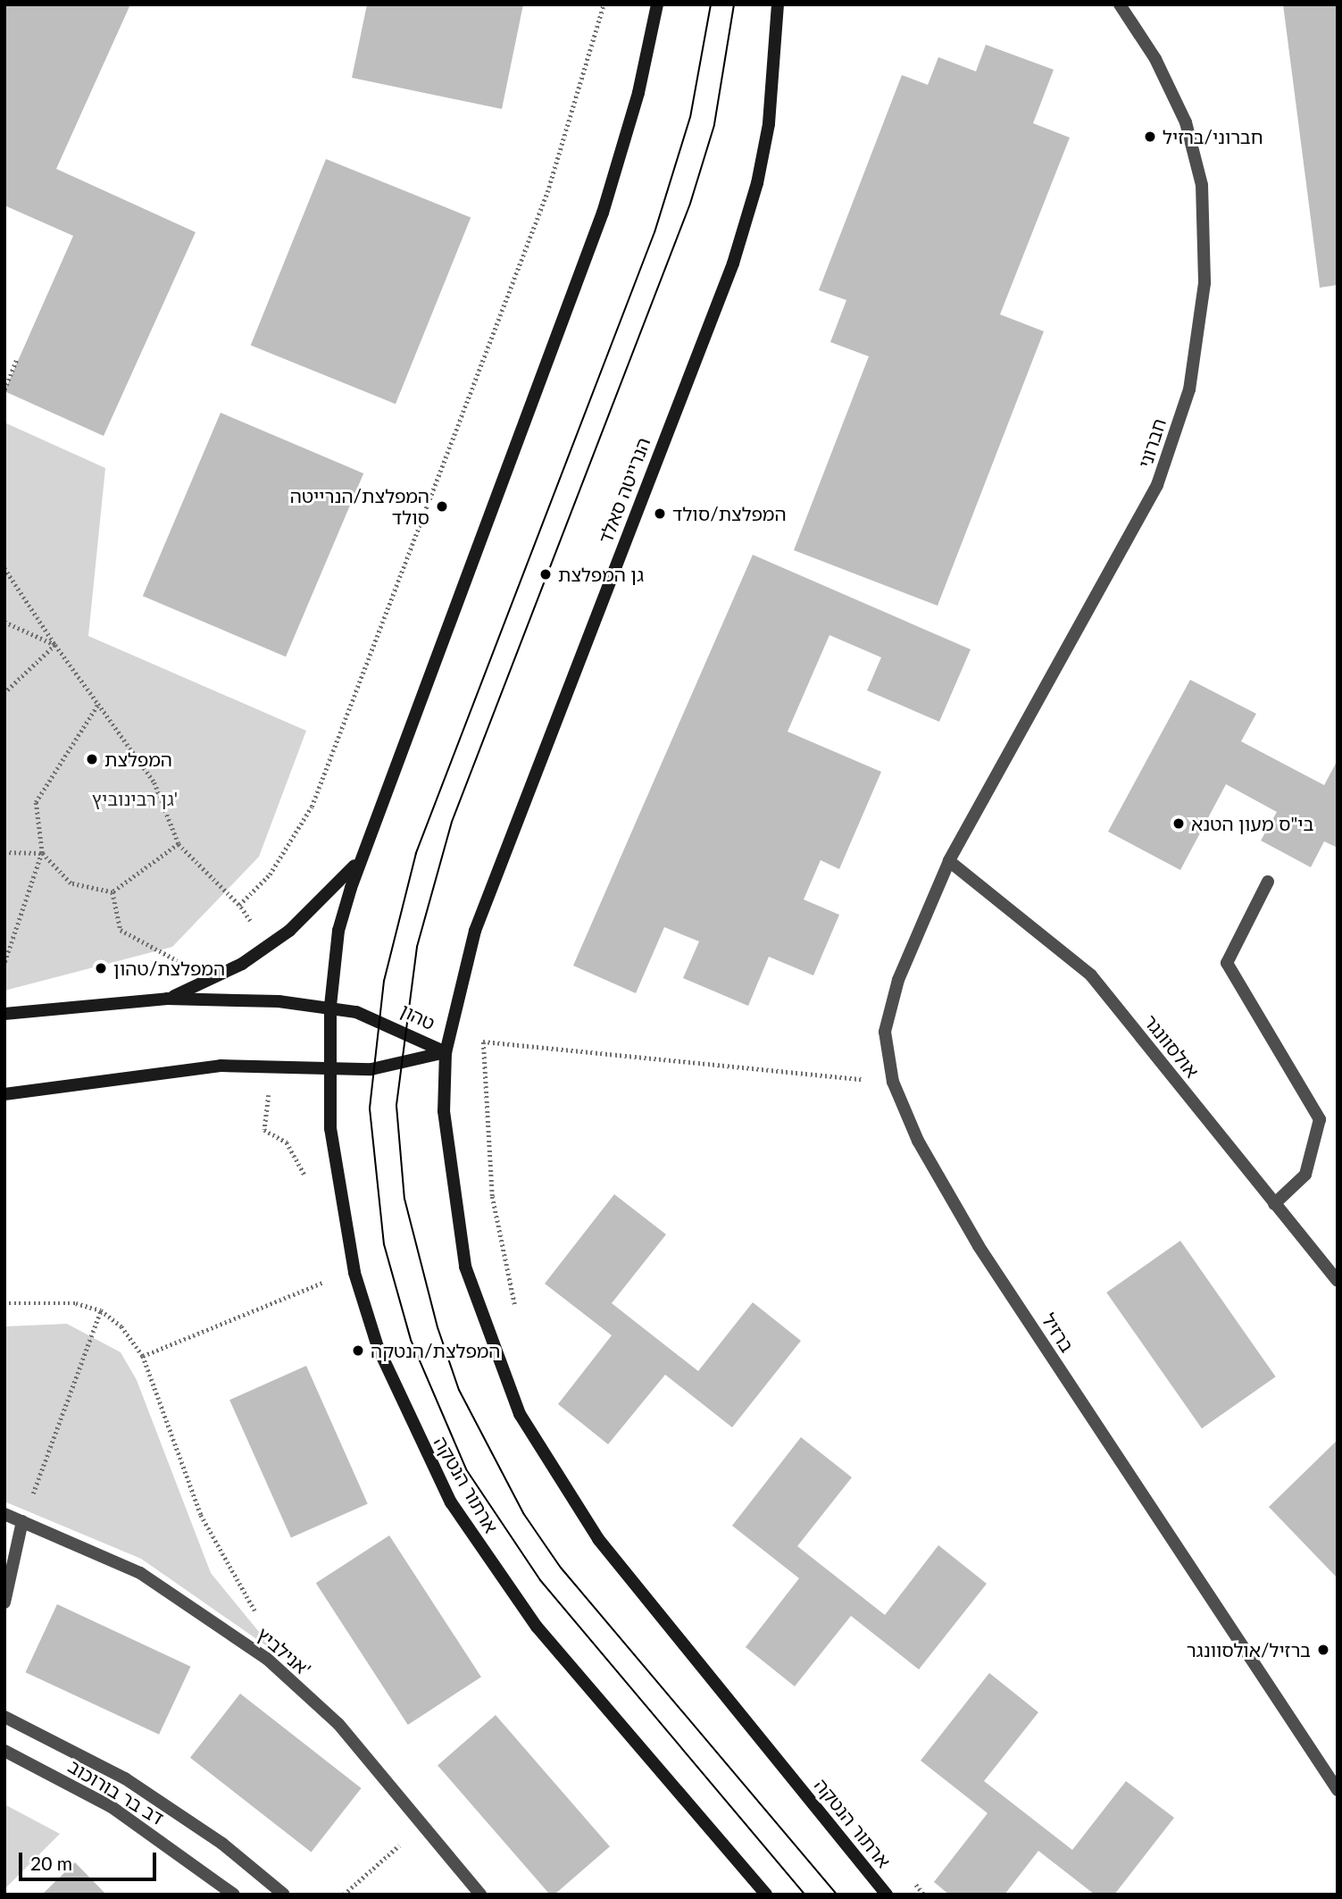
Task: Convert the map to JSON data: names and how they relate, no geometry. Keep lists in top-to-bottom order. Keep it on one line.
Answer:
{"streets":{"main road":["הנרייטה סאלד","טהון","ארתור הנטקה"],"street":["חברוני","אולסוונגר","ברזיל","אנילביץ'","דב בר בורוכוב"]},"crossings":[["חברוני","אולסוונגר"],["חברוני","ברזיל"],["הנרייטה סאלד","טהון"],["הנרייטה סאלד","ארתור הנטקה"],["טהון","ארתור הנטקה"],["אולסוונגר","ברזיל"]],"parks":["גן רבינוביץ'"],"places":["חברוני/ברזיל","המפלצת/הנרייטה סולד","המפלצת/סולד","גן המפלצת","המפלצת","בי\"ס מעון הטנא","המפלצת/טהון","המפלצת/הנטקה","ברזיל/אולסוונגר"],"scale_bar":"20 m"}
